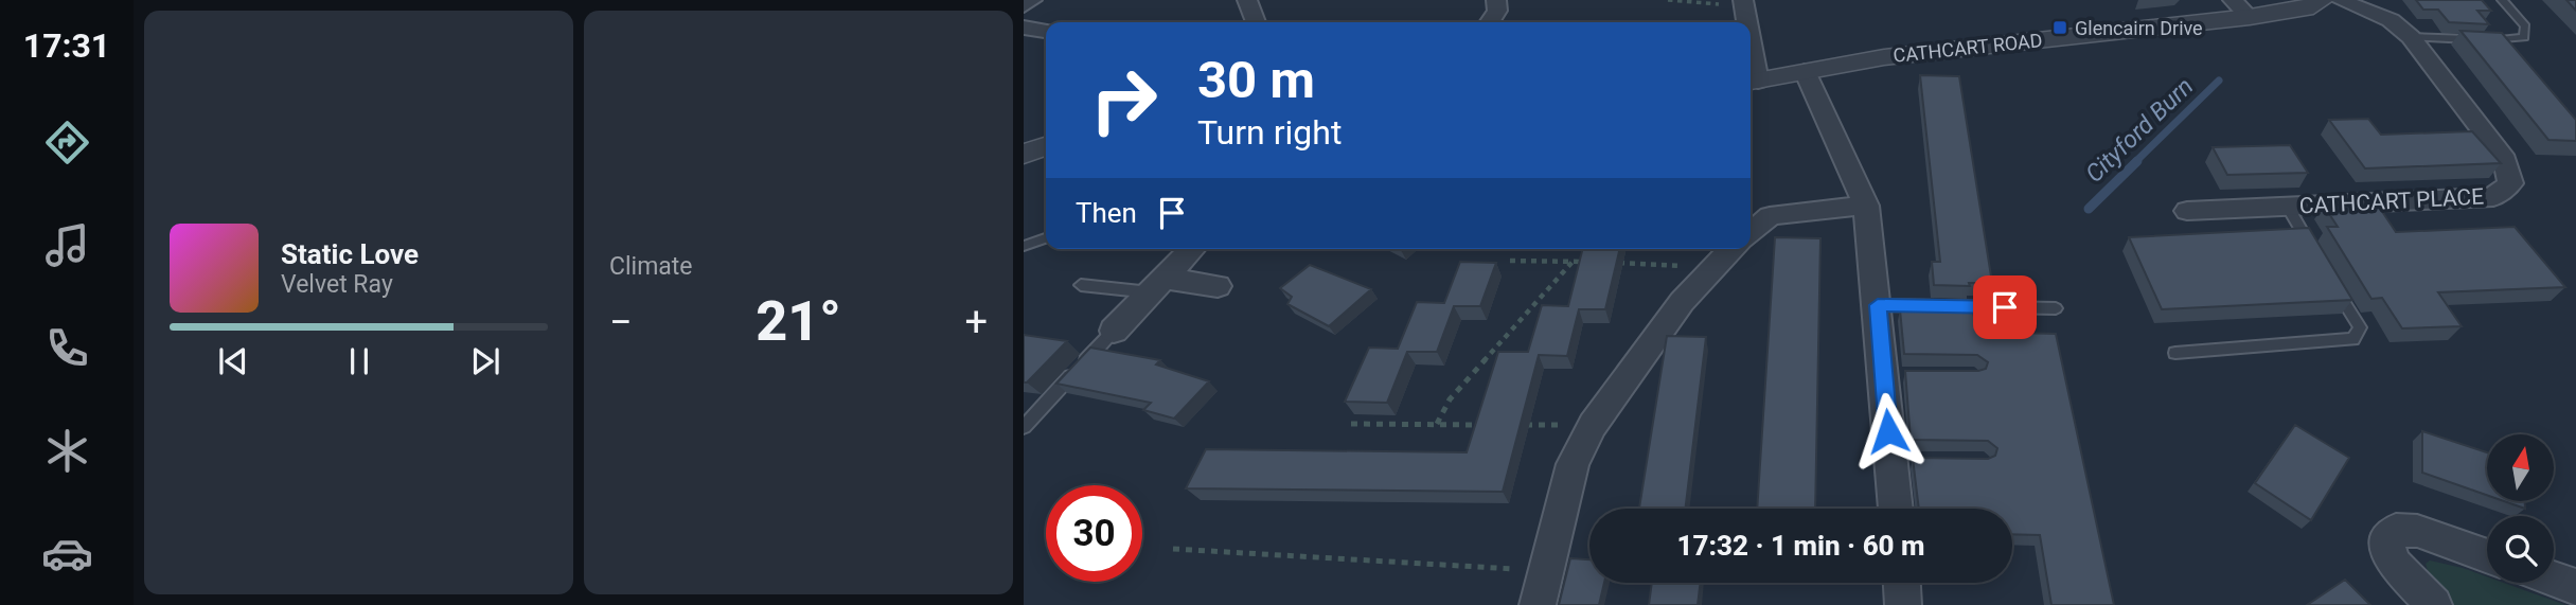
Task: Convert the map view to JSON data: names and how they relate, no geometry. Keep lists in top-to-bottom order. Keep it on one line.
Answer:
{"streets":{"street":["CATHCART ROAD","CATHCART PLACE"]},"water":["Cityford Burn"],"places":{"transit":["Glencairn Drive"]},"north":"top","page":{"tabs":"17:31","tile":"Climate","turn":["30 m","Turn right"],"then":"Then","song":["Static Love","Velvet Ray"],"heat":["−","21°","+"],"limit":"30","trip":"17:32 · 1 min · 60 m"}}
